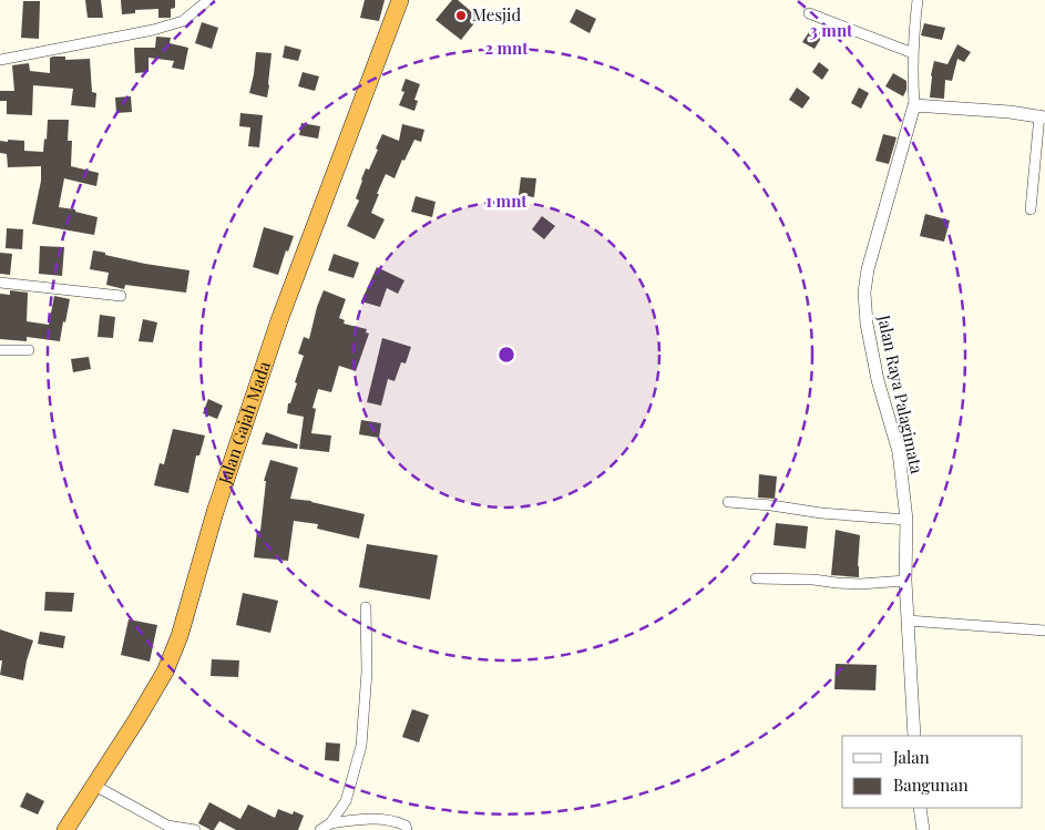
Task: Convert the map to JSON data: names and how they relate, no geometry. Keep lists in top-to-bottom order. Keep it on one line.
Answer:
{"streets":{"highway":["Jalan Gajah Mada"],"street":["Jalan Raya Palagimata"]},"places":["Mesjid"],"legend":["Jalan","Bangunan"],"rings":["3 mnt","2 mnt","1 mnt"]}
